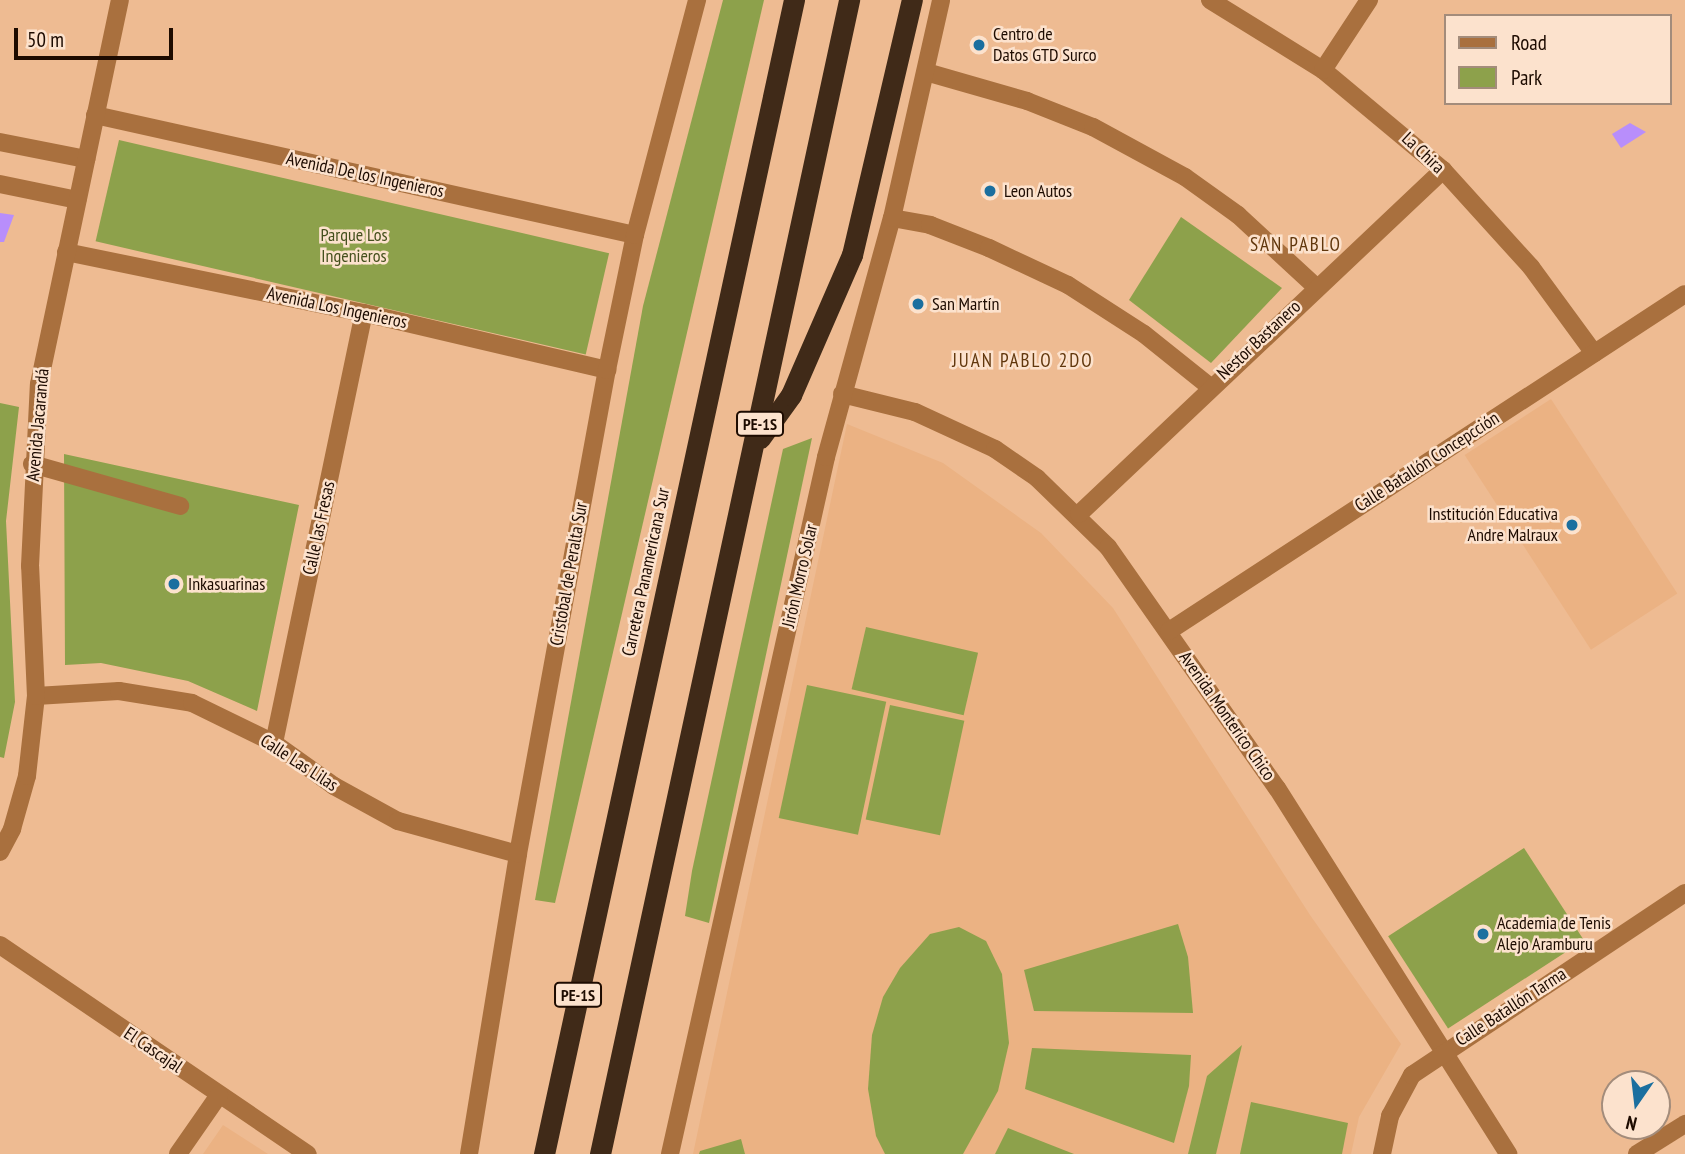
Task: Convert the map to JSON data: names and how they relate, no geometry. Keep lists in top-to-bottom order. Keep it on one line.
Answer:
{"streets":{"highway":["PE-1S","Carretera Panamericana Sur"],"street":["La Chira","Avenida De los Ingenieros","Avenida Los Ingenieros","Nestor Bastanero","Avenida Jacarandá","Calle Batallón Concepcción","Calle las Fresas","Cristobal de Peralta Sur","Jirón Morro Solar","Avenida Monterico Chico","Calle Las Lilas","Calle Batallón Tarma","El Cascajal"]},"crossings":[["La Chira","Nestor Bastanero"],["La Chira","Calle Batallón Concepcción"],["Avenida De los Ingenieros","Avenida Jacarandá"],["Avenida De los Ingenieros","Cristobal de Peralta Sur"],["Avenida Los Ingenieros","Avenida Jacarandá"],["Avenida Los Ingenieros","Calle las Fresas"],["Avenida Los Ingenieros","Cristobal de Peralta Sur"],["Nestor Bastanero","Avenida Monterico Chico"],["Avenida Jacarandá","Calle Las Lilas"],["Calle Batallón Concepcción","Avenida Monterico Chico"],["Calle las Fresas","Calle Las Lilas"],["Cristobal de Peralta Sur","Calle Las Lilas"],["Jirón Morro Solar","Avenida Monterico Chico"],["Avenida Monterico Chico","Calle Batallón Tarma"]],"districts":["SAN PABLO","JUAN PABLO 2DO"],"parks":["Parque Los Ingenieros"],"places":["Centro de Datos GTD Surco","Leon Autos","San Martín","Institución Educativa Andre Malraux","Inkasuarinas","Academia de Tenis Alejo Aramburu"],"legend":["Road","Park"],"scale_bar":"50 m","north":"bottom"}
